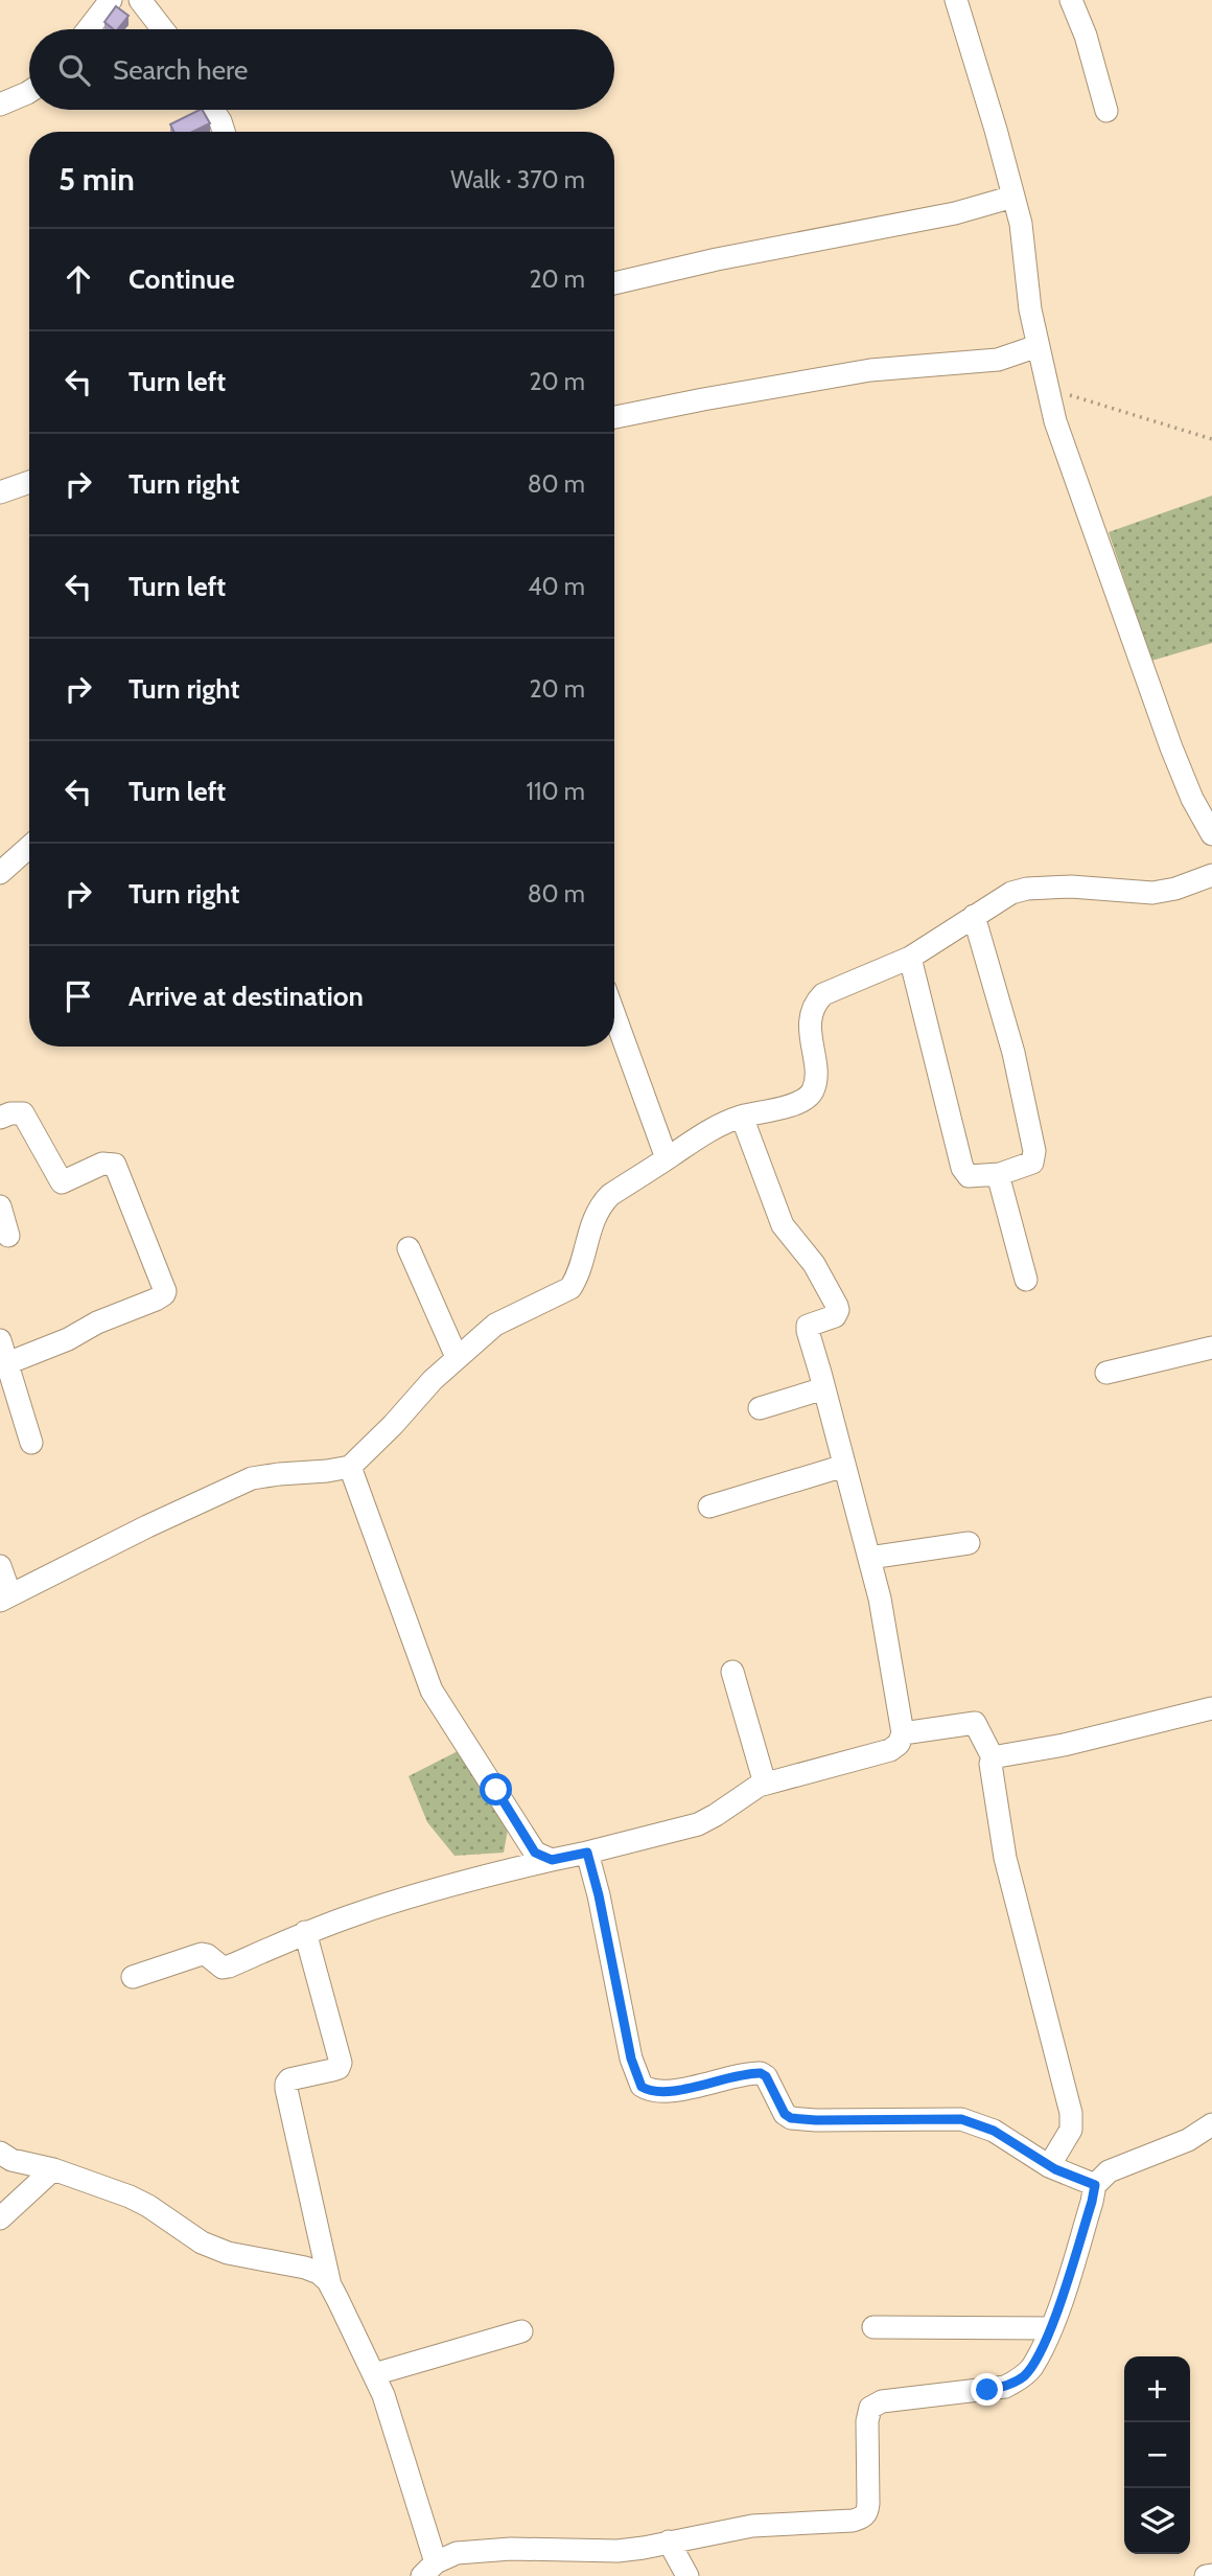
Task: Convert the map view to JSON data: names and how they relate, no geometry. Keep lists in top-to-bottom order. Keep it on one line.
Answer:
{"page":{"search":"Search here","heading":["5 min","Walk · 370 m"],"list":[["Continue","20 m"],["Turn left","20 m"],["Turn right","80 m"],["Turn left","40 m"],["Turn right","20 m"],["Turn left","110 m"],["Turn right","80 m"],"Arrive at destination"],"map_buttons":["+","−"]}}
